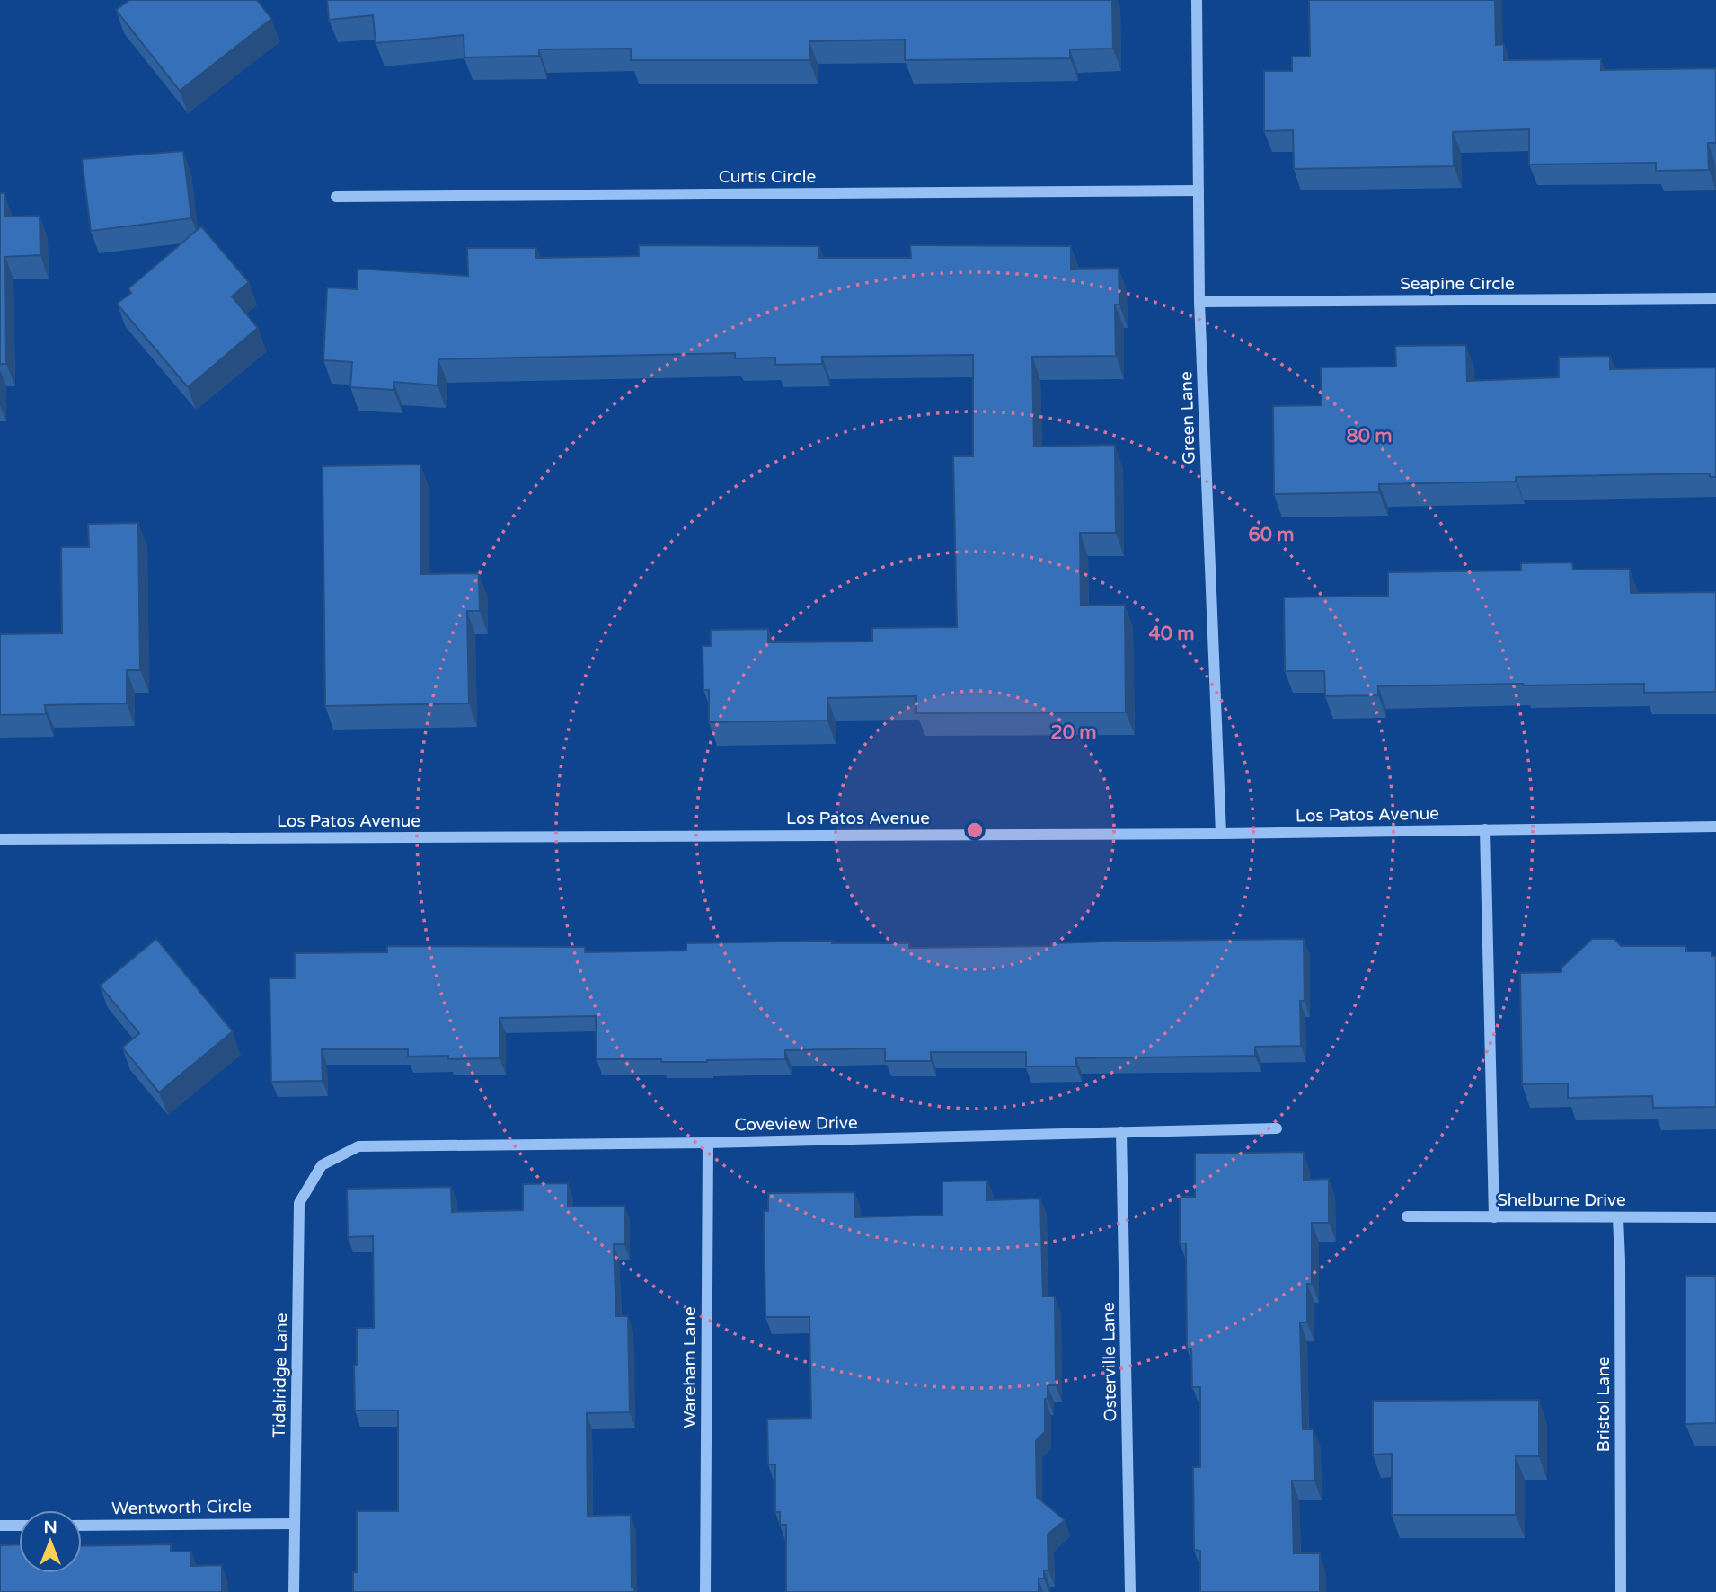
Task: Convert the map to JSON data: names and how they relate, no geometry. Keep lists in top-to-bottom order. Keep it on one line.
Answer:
{"streets":{"street":["Curtis Circle","Seapine Circle","Green Lane","Los Patos Avenue","Coveview Drive","Shelburne Drive","Osterville Lane","Wareham Lane","Tidalridge Lane","Bristol Lane","Wentworth Circle"]},"crossings":[["Curtis Circle","Green Lane"],["Seapine Circle","Green Lane"],["Green Lane","Los Patos Avenue"],["Coveview Drive","Osterville Lane"],["Coveview Drive","Wareham Lane"],["Coveview Drive","Tidalridge Lane"],["Shelburne Drive","Bristol Lane"],["Tidalridge Lane","Wentworth Circle"]],"north":"top","rings":["80 m","60 m","40 m","20 m"]}
